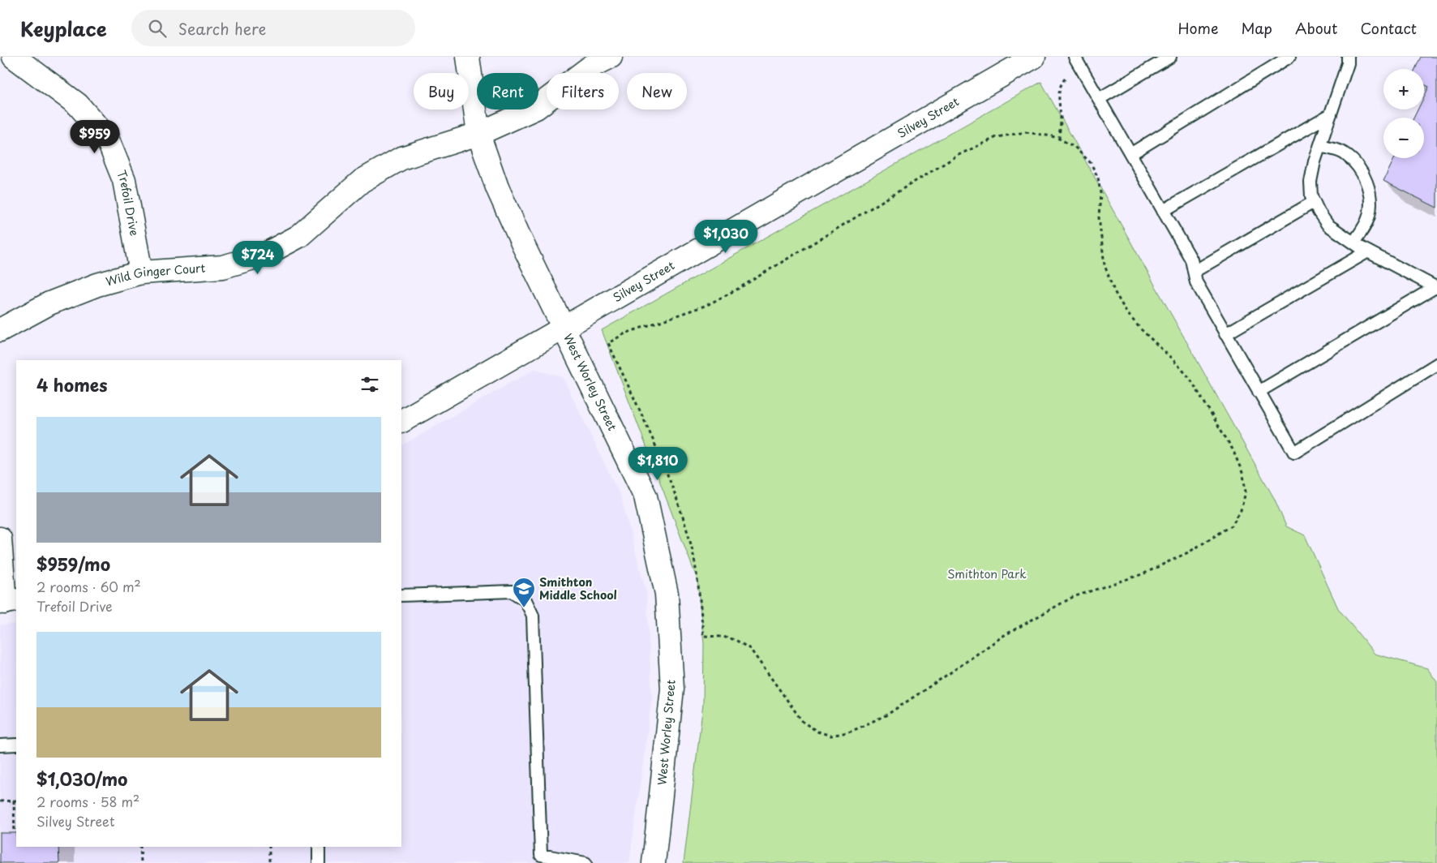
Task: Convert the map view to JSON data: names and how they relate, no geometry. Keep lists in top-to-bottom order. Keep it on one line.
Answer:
{"streets":{"street":["Silvey Street","Trefoil Drive","Wild Ginger Court","West Worley Street"]},"crossings":[["Silvey Street","West Worley Street"],["Trefoil Drive","Wild Ginger Court"],["Wild Ginger Court","West Worley Street"]],"parks":["Smithton Park"],"places":{"school or university":["Smithton Middle School"]},"page":{"header":"Keyplace","search":"Search here","nav":["Home","Map","About","Contact"],"map_buttons":["+","−"],"chip":["Buy","Rent","Filters","New"],"price":["$959","$1,030","$724","$1,810"],"heading":"4 homes","list":[{"name":"$959/mo","note":"2 rooms · 60 m² · Trefoil Drive"},{"name":"$1,030/mo","note":"2 rooms · 58 m² · Silvey Street"}]}}
